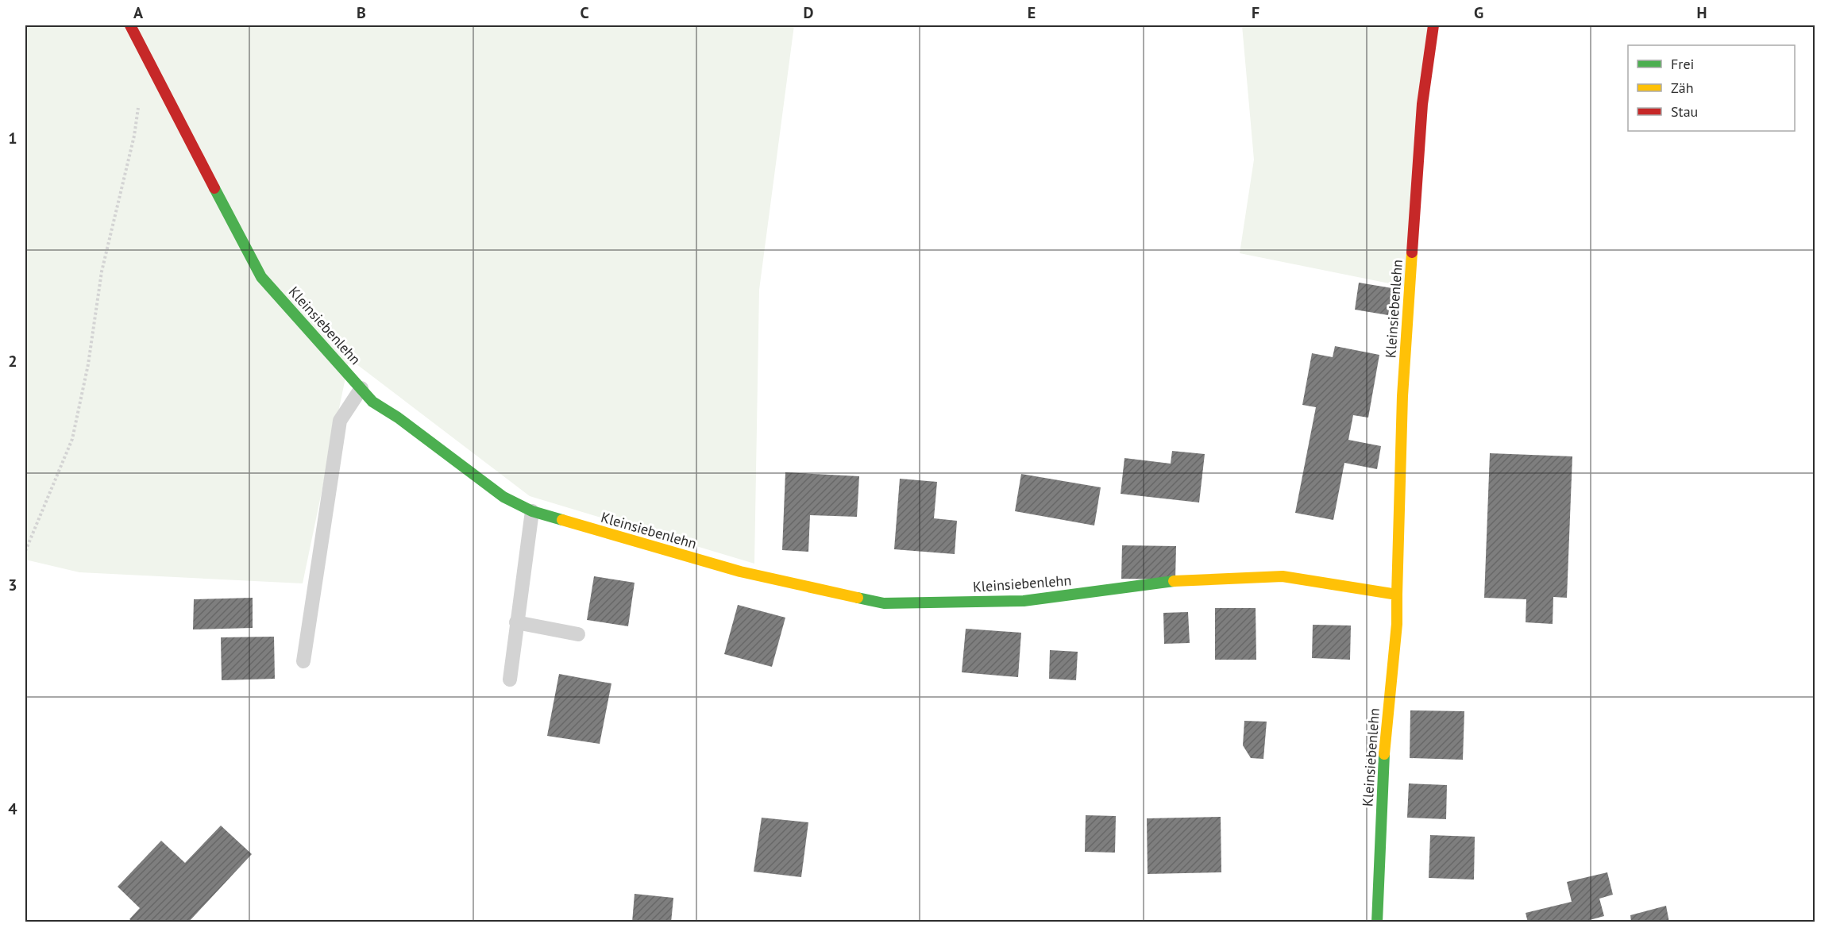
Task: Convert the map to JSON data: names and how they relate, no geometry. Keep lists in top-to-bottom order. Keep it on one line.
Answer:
{"streets":{"street":["Kleinsiebenlehn"]},"legend":["Frei","Zäh","Stau"],"grid":{"columns":["A","B","C","D","E","F","G","H"],"rows":["1","2","3","4"]}}
